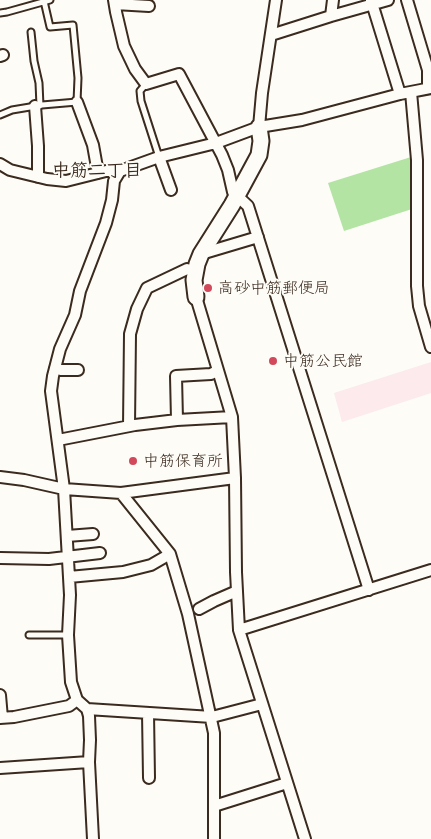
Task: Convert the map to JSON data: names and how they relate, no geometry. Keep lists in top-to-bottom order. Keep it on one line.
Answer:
{"districts":["中筋二丁目"],"places":["高砂中筋郵便局","中筋公民館","中筋保育所"]}
